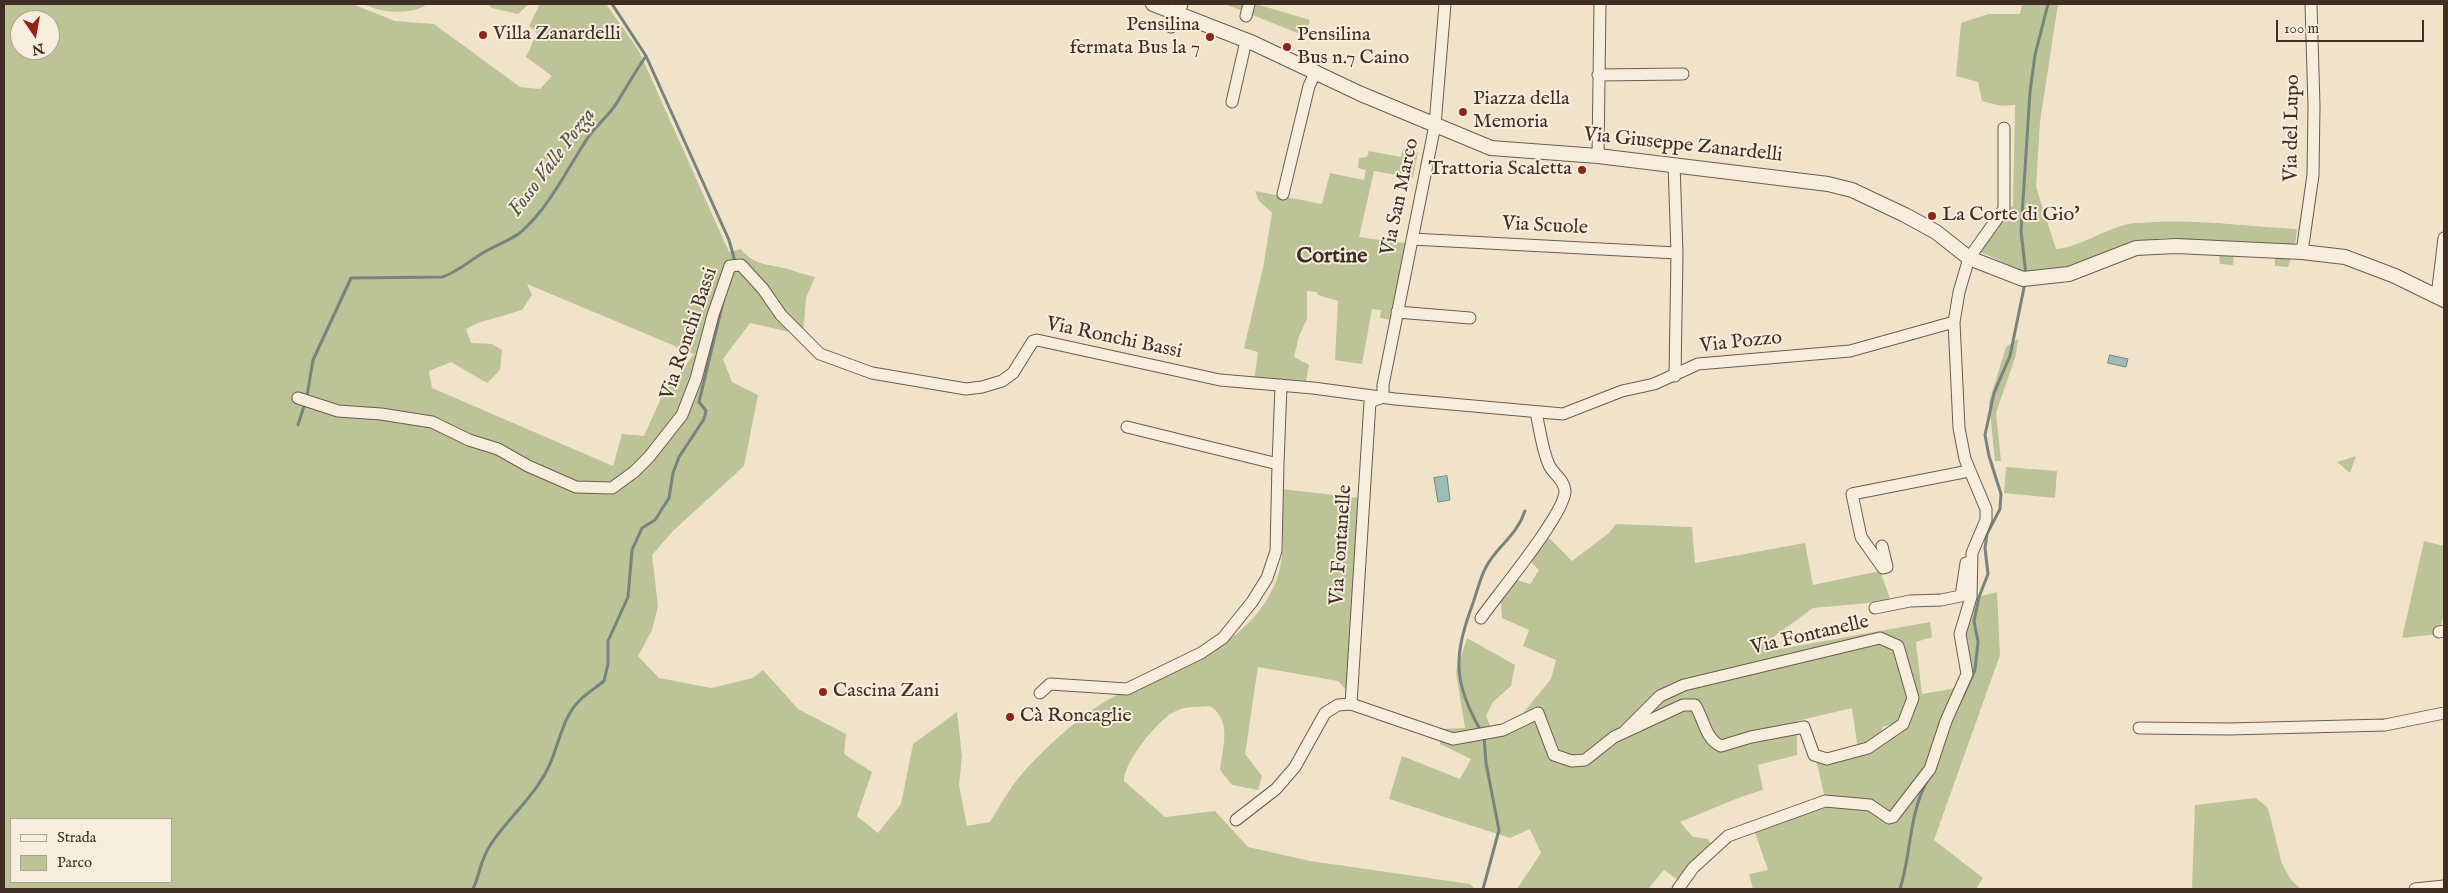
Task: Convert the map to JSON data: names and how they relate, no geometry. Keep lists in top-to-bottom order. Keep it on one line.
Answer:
{"streets":{"street":["Via del Lupo","Via Giuseppe Zanardelli","Via San Marco","Via Scuole","Via Ronchi Bassi","Via Pozzo","Via Fontanelle"]},"crossings":[["Via del Lupo","Via Giuseppe Zanardelli"],["Via Giuseppe Zanardelli","Via San Marco"],["Via San Marco","Via Scuole"],["Via San Marco","Via Ronchi Bassi"],["Via San Marco","Via Pozzo"],["Via San Marco","Via Fontanelle"],["Via Ronchi Bassi","Via Pozzo"],["Via Ronchi Bassi","Via Fontanelle"],["Via Pozzo","Via Fontanelle"]],"districts":["Cortine"],"water":["Fosso Valle Pozza"],"places":["Villa Zanardelli","Pensilina fermata Bus la 7","Pensilina Bus n.7 Caino","Piazza della Memoria","Trattoria Scaletta","La Corte di Gio'","Cascina Zani","Cà Roncaglie"],"legend":["Strada","Parco"],"scale_bar":"100 m","north":"bottom"}
